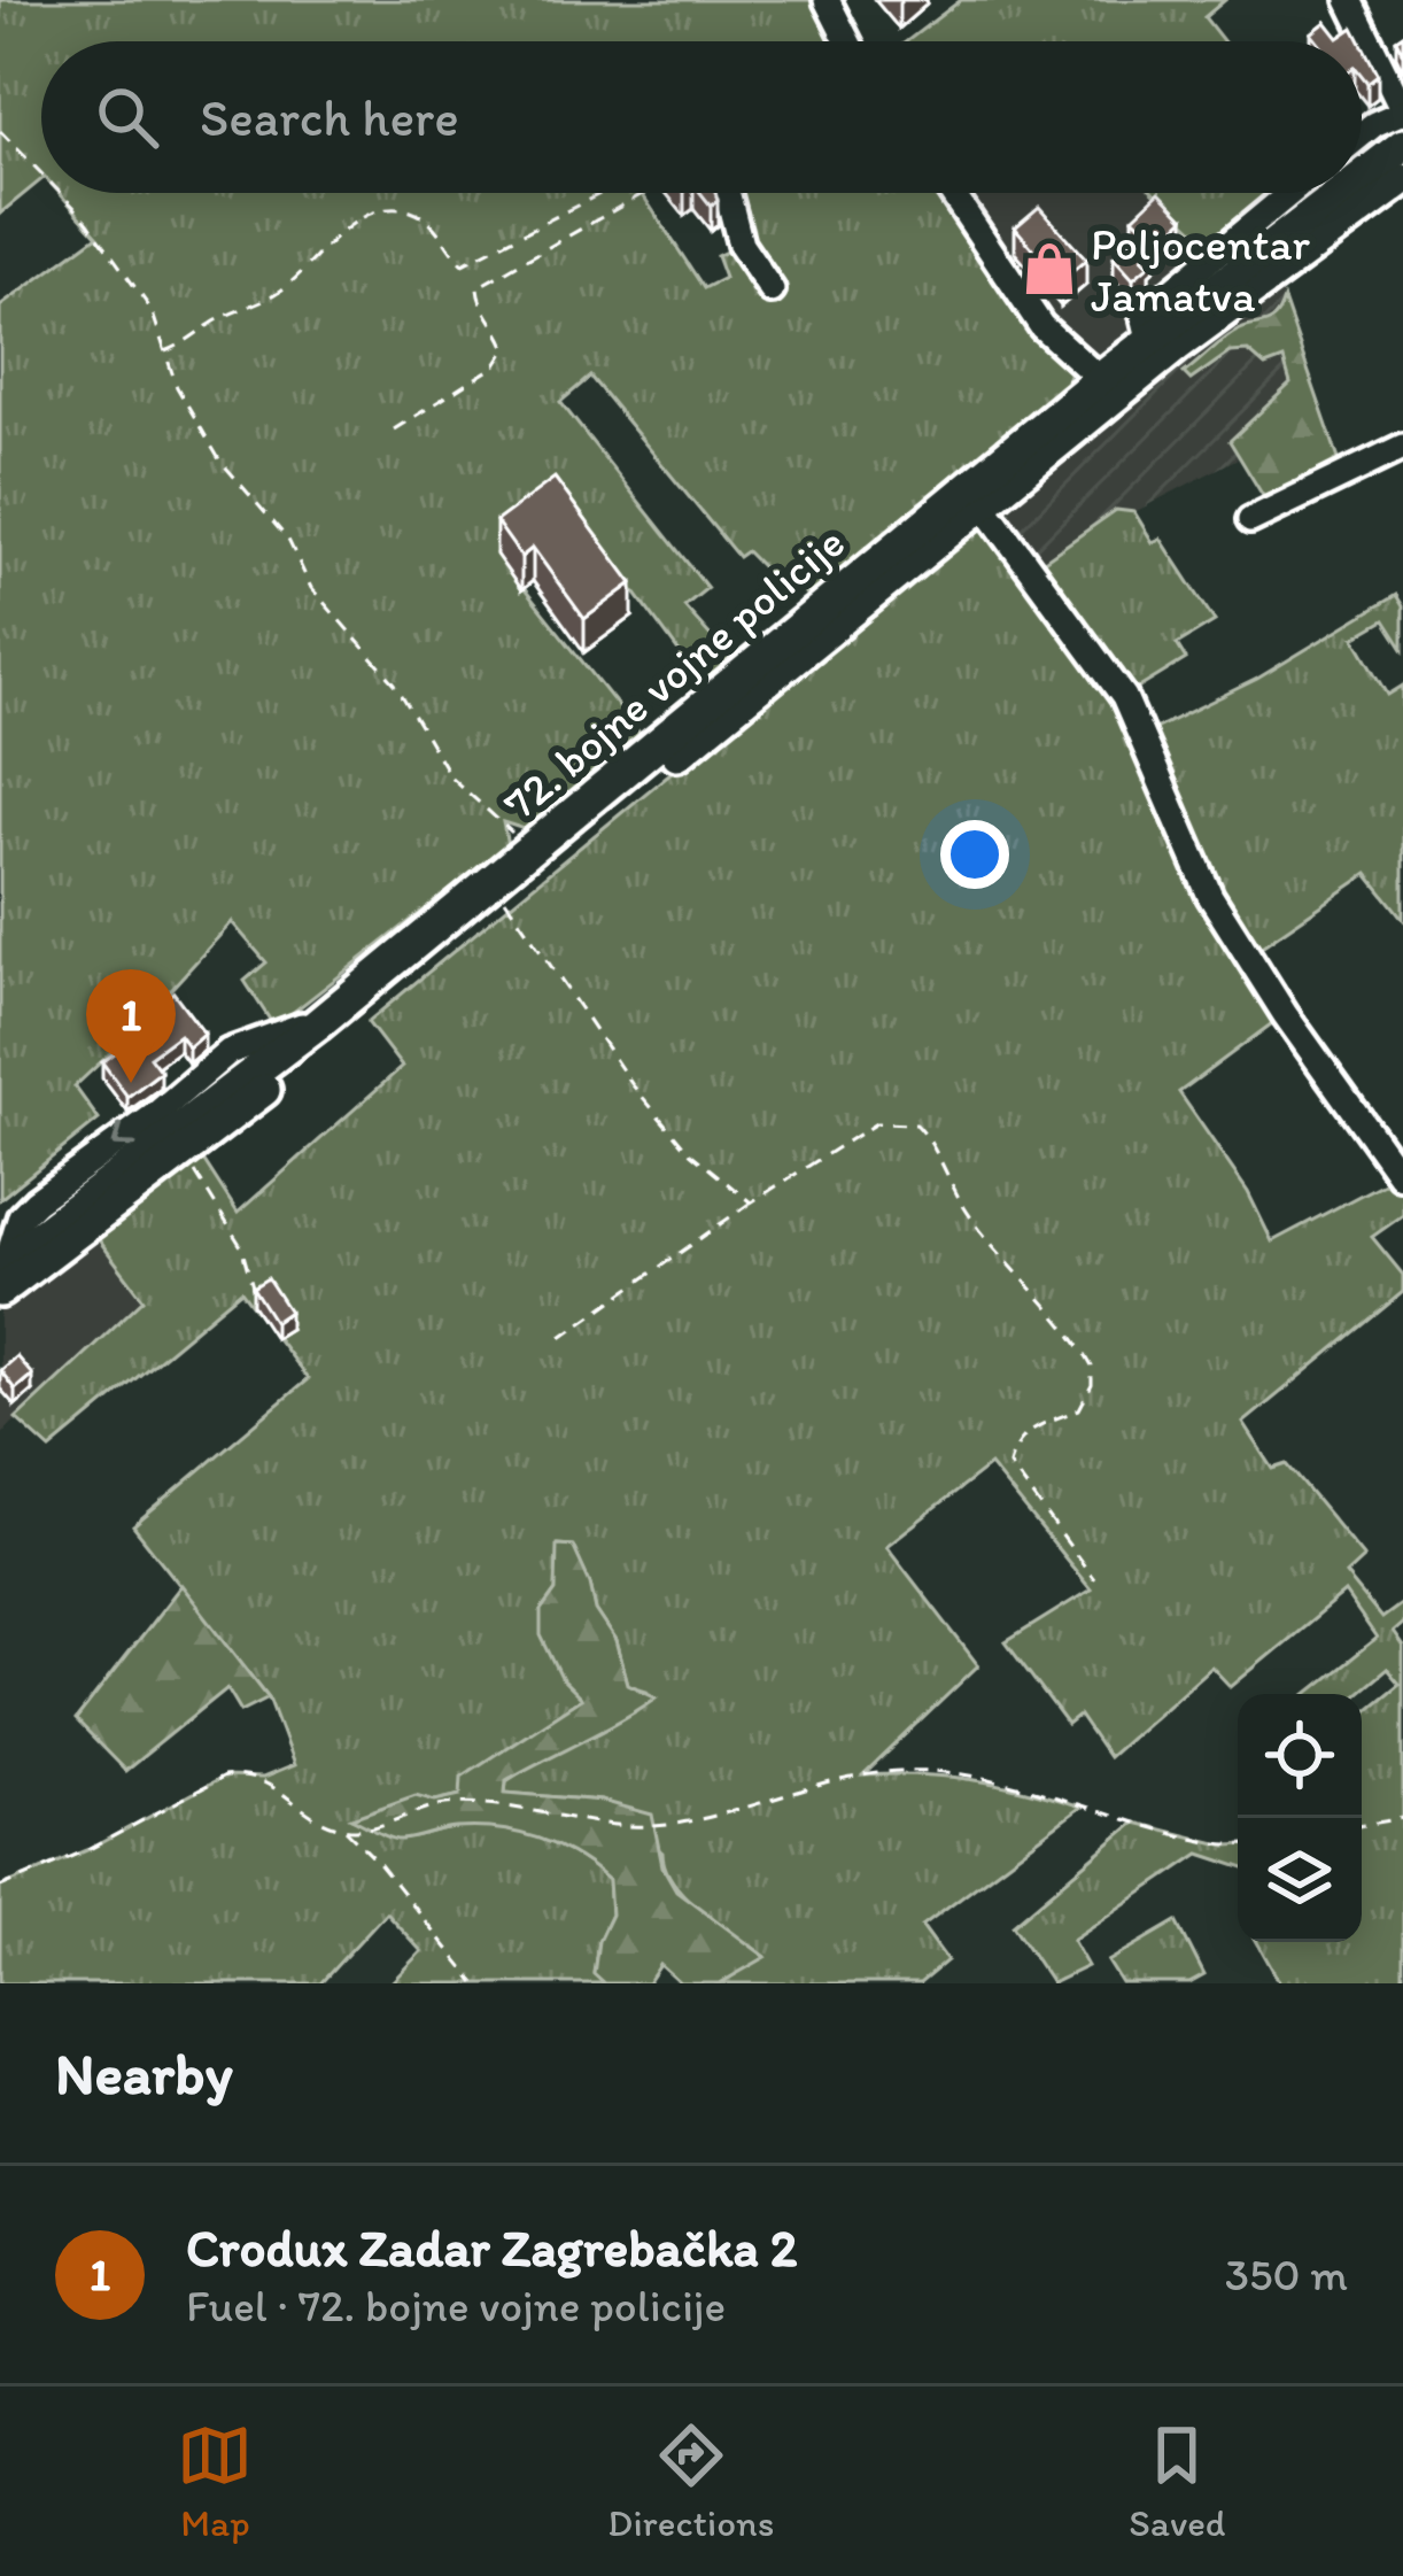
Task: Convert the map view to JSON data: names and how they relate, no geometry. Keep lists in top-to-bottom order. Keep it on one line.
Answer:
{"streets":{"main road":["72. bojne vojne policije"]},"places":{"shop":["Poljocentar Jamatva"]},"page":{"search":"Search here","pins":"1","heading":"Nearby","list":[{"mark":"1","name":"Crodux Zadar Zagrebačka 2","note":"Fuel · 72. bojne vojne policije","value":"350 m"}],"nav":["Map","Directions","Saved"]}}
